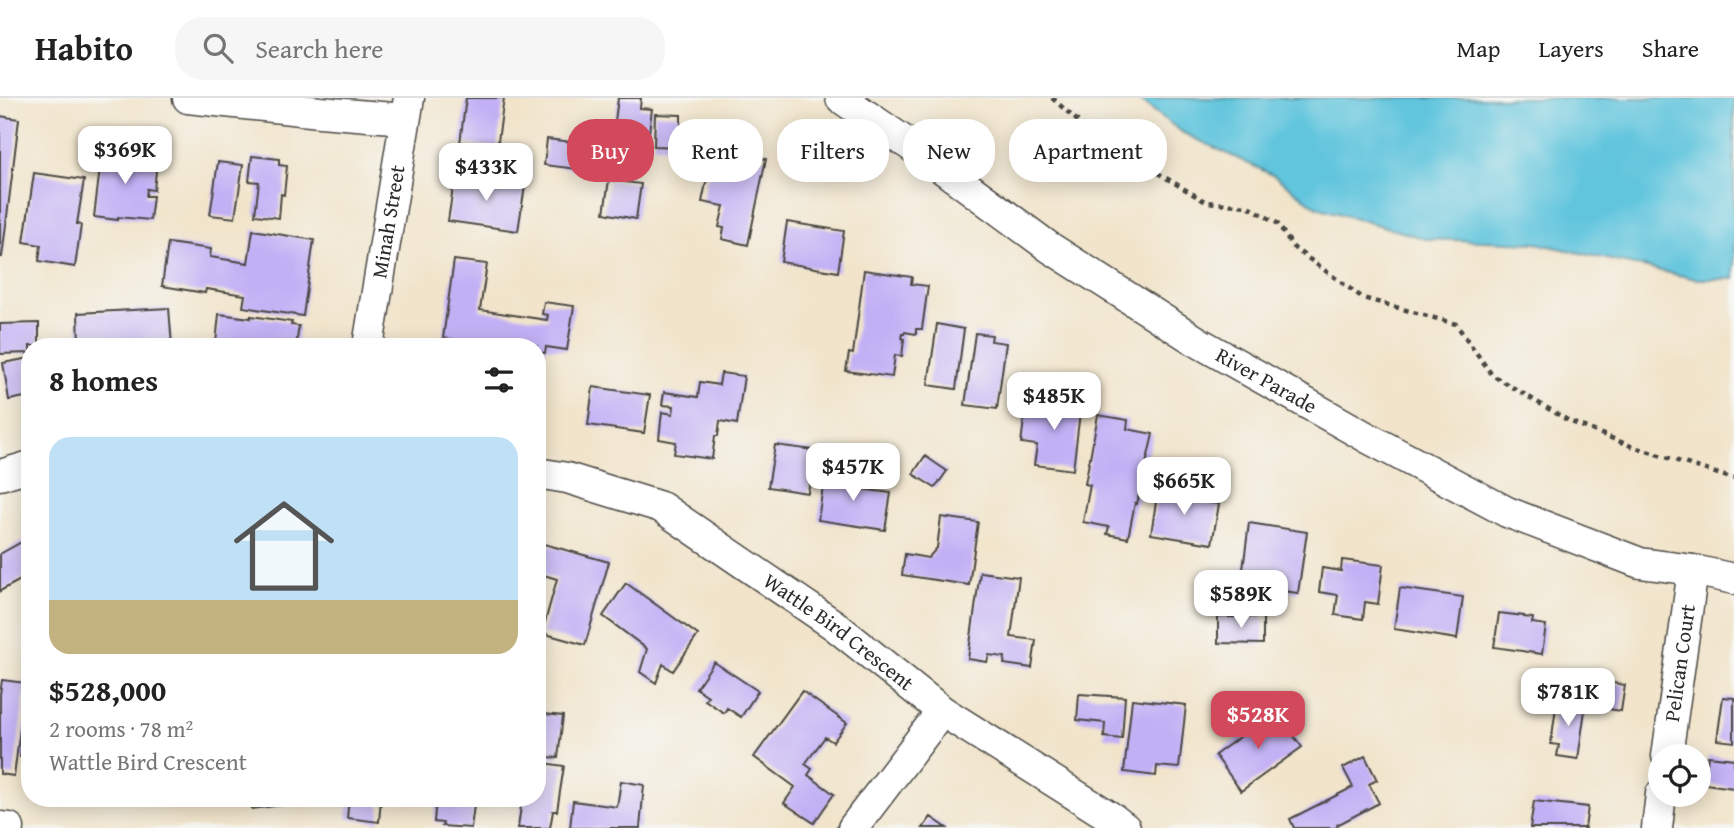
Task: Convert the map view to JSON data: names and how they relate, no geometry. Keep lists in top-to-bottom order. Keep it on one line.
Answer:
{"streets":{"street":["Minah Street","River Parade","Wattle Bird Crescent","Pelican Court"]},"crossings":[["River Parade","Pelican Court"]],"page":{"header":"Habito","search":"Search here","nav":["Map","Layers","Share"],"chip":["Buy","Rent","Filters","New","Apartment"],"price":["$369K","$433K","$485K","$457K","$665K","$589K","$781K","$528K"],"heading":"8 homes","list":[{"name":"$528,000","note":"2 rooms · 78 m² · Wattle Bird Crescent"}]}}
